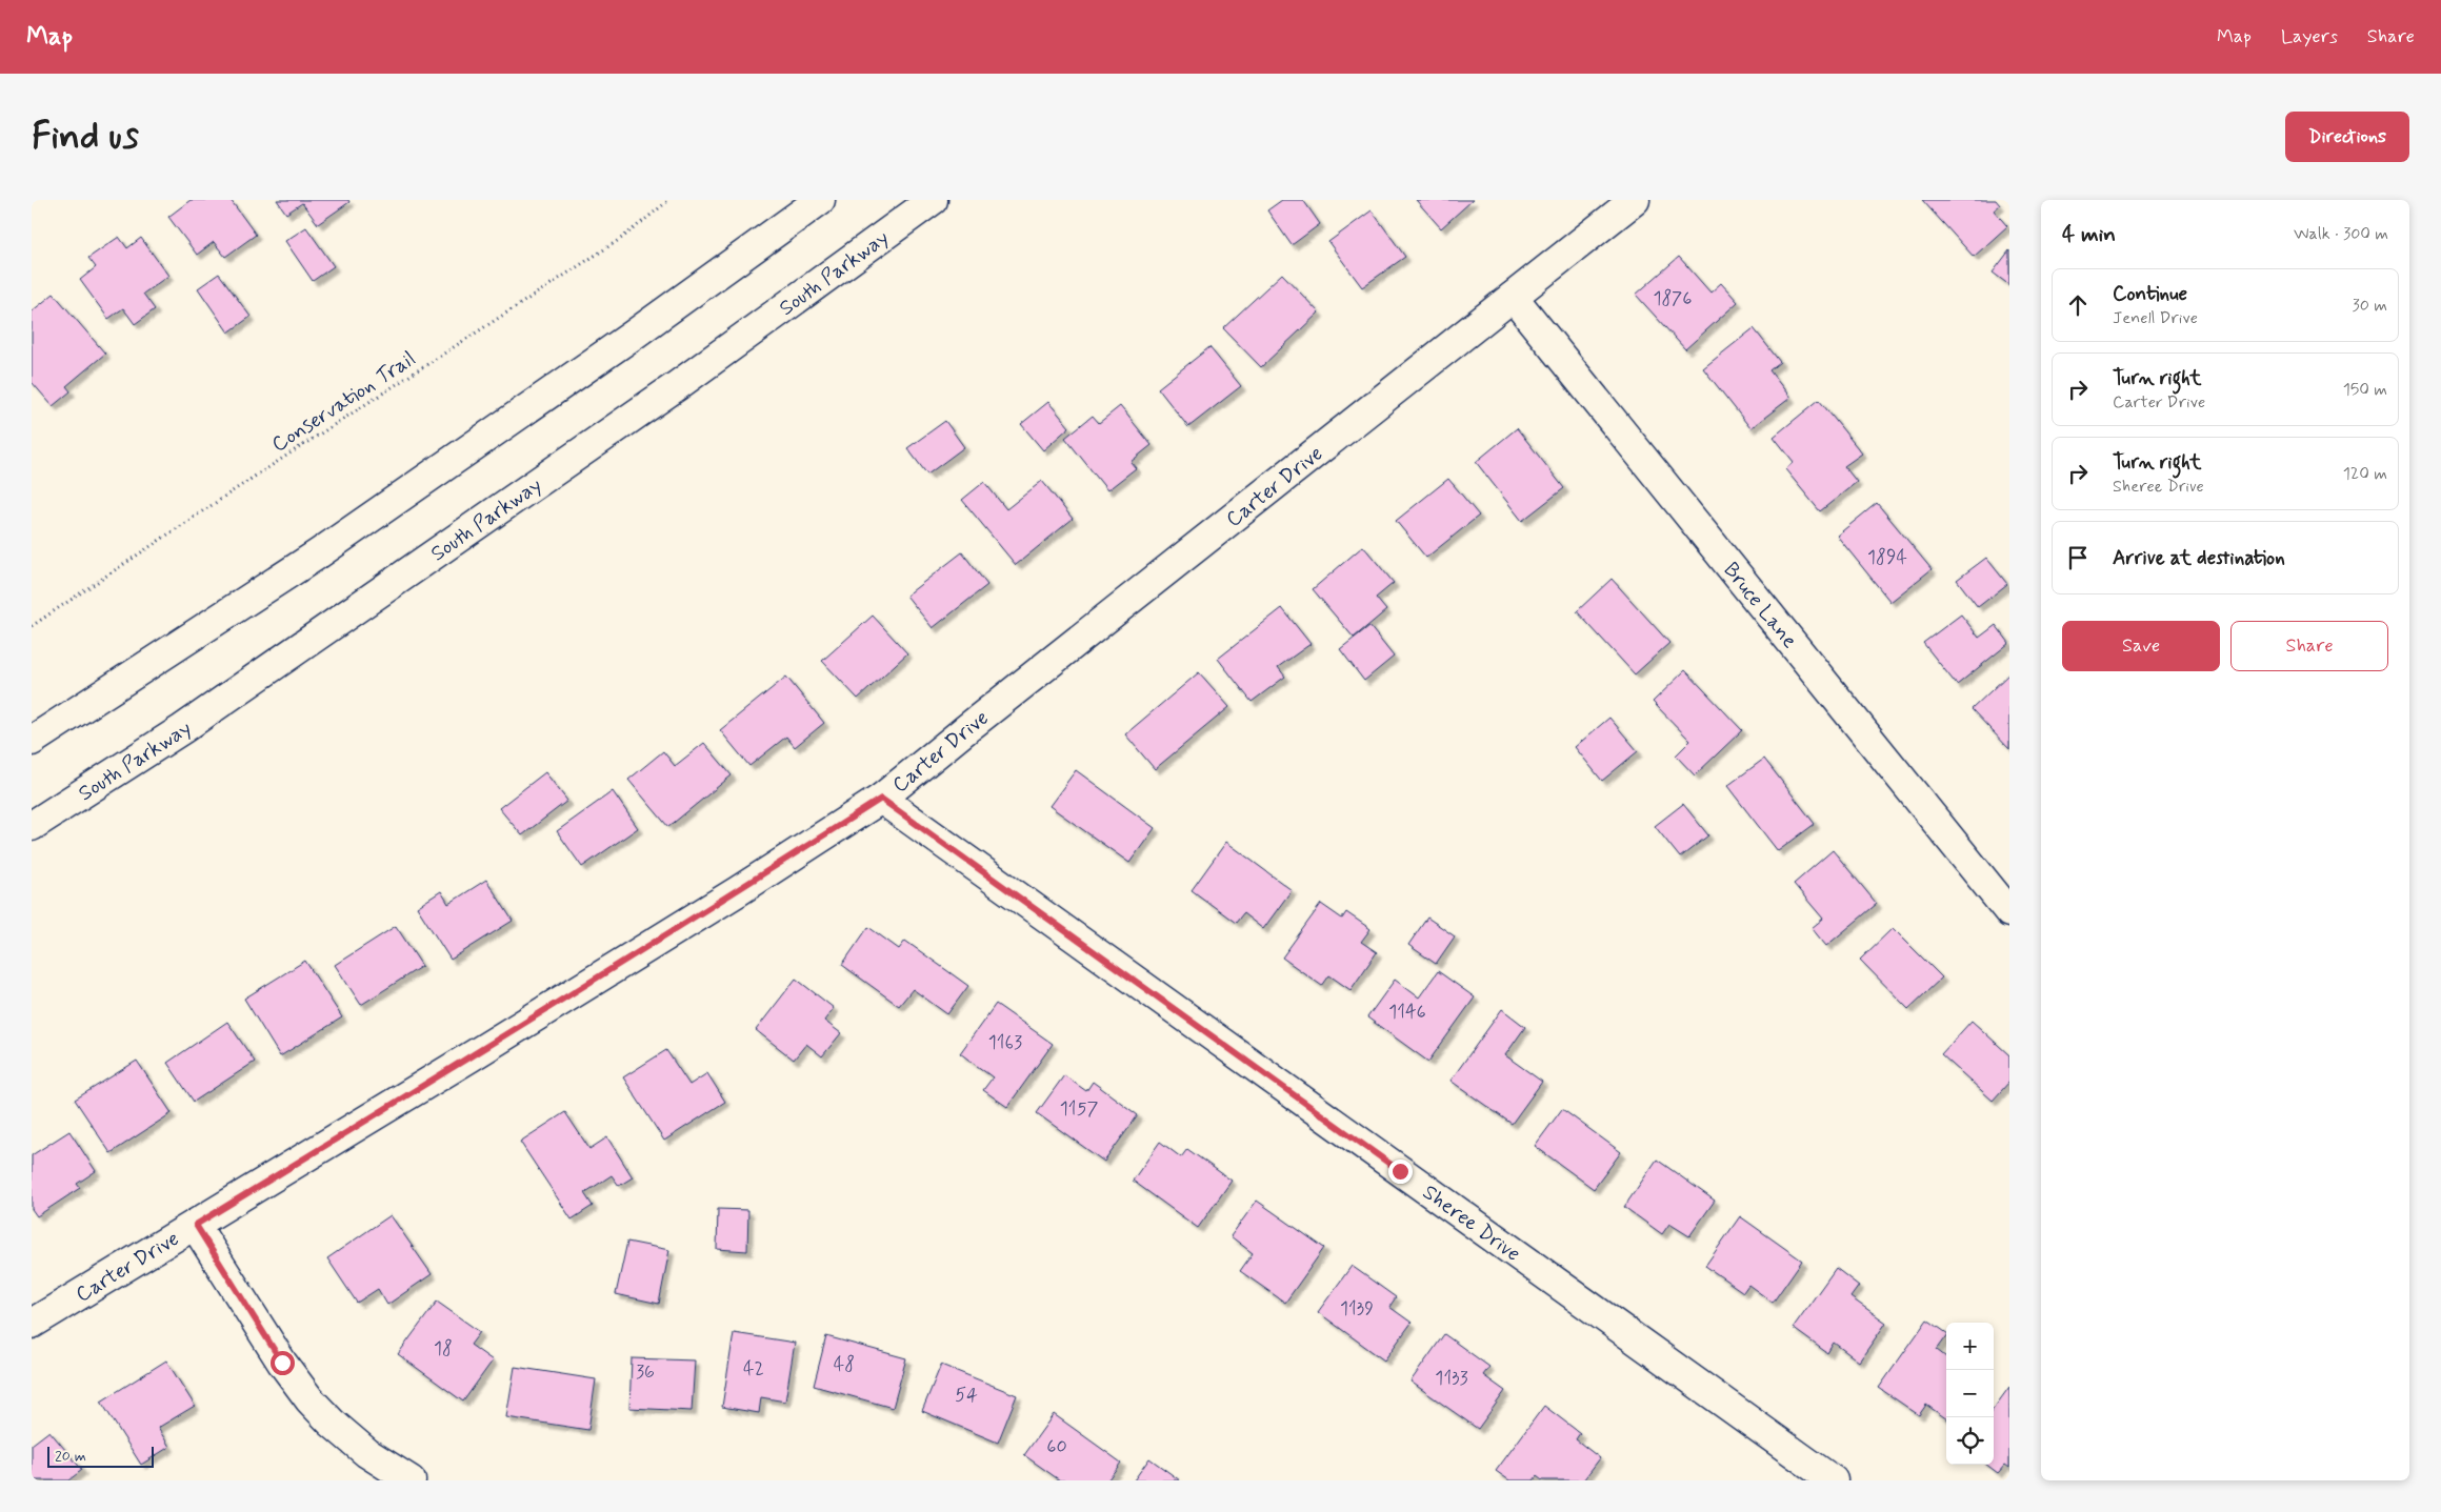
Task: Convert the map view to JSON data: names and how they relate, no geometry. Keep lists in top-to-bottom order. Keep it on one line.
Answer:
{"streets":{"street":["South Parkway","Carter Drive","Bruce Lane","Sheree Drive"],"path":["Conservation Trail"]},"crossings":[["Carter Drive","Bruce Lane"],["Carter Drive","Sheree Drive"]],"house_numbers":["1876","1894","1146","1163","1157","1139","18","48","42","36","1133","54","60"],"scale_bar":"20 m","page":{"header":"Map","nav":["Map","Layers","Share"],"buttons":["Directions",["Save","Share"]],"title":"Find us","heading":["4 min","Walk · 300 m"],"list":[["Continue","Jenell Drive","30 m"],["Turn right","Carter Drive","150 m"],["Turn right","Sheree Drive","120 m"],"Arrive at destination"],"map_buttons":["+","−"],"scale":"20 m"}}
